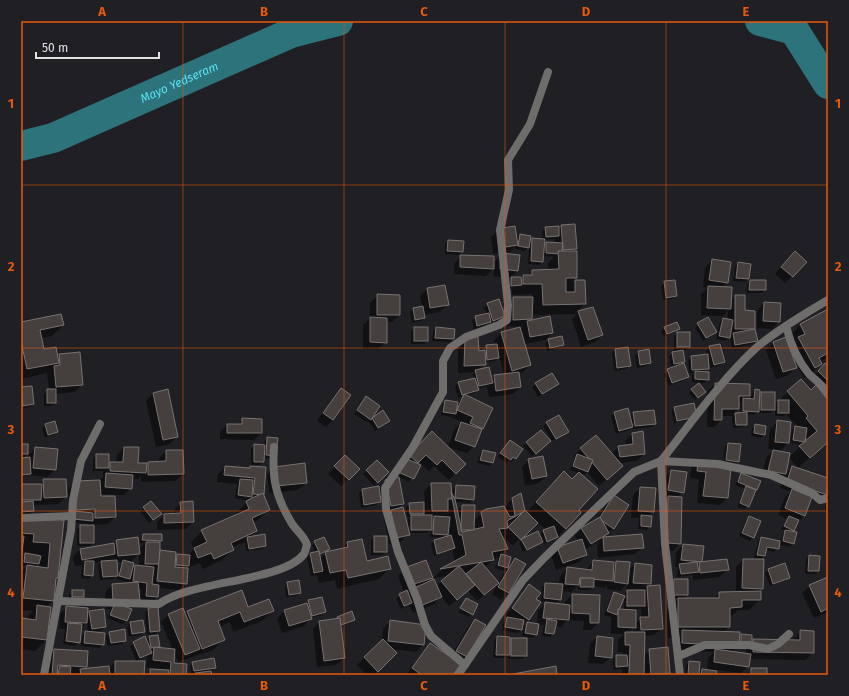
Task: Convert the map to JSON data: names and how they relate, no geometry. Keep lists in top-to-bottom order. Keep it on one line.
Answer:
{"water":["Mayo Yedseram"],"scale_bar":"50 m","grid":{"columns":["A","B","C","D","E"],"rows":["1","2","3","4"]}}
